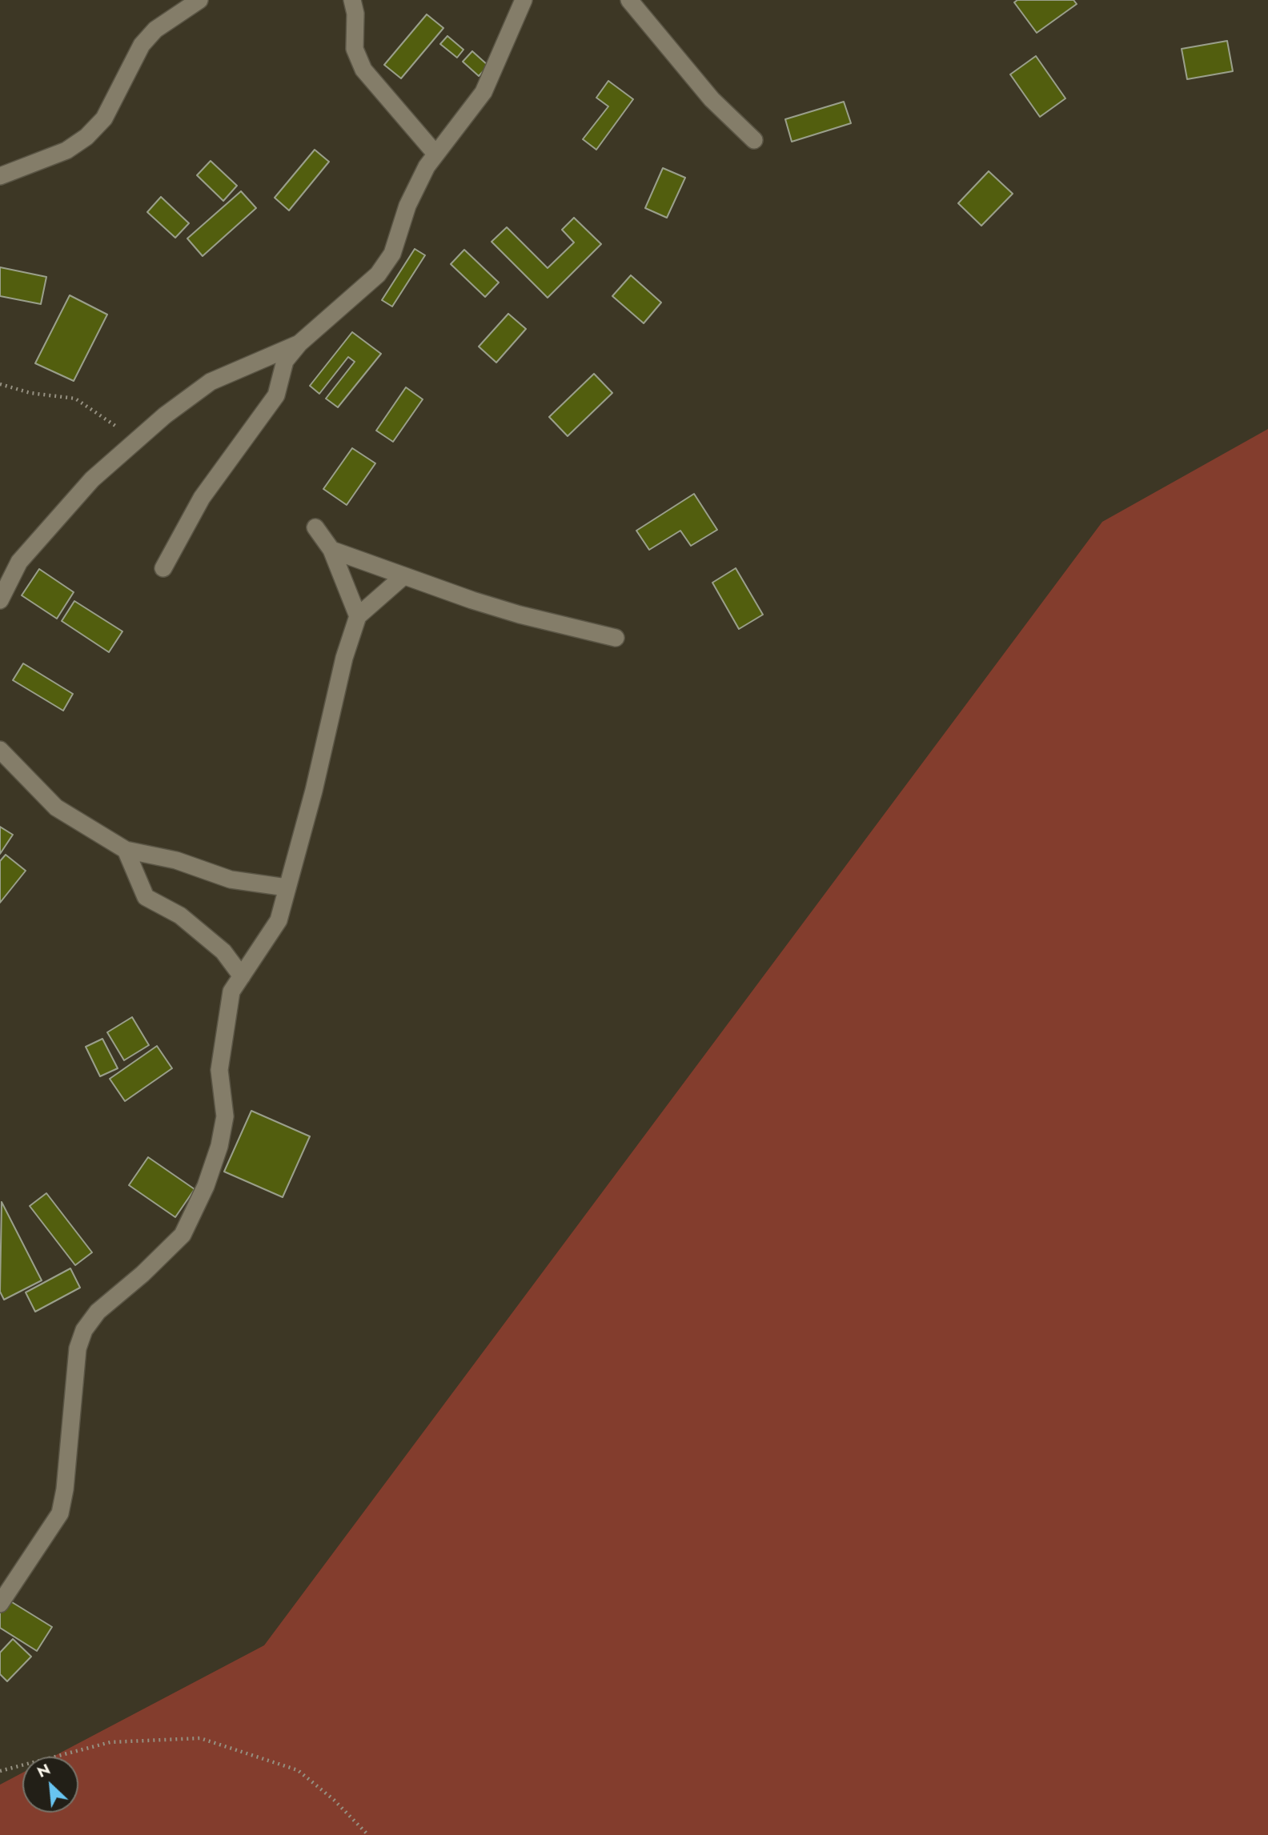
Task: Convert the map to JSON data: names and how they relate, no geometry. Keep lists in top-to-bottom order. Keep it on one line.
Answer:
{"north":"top left"}
